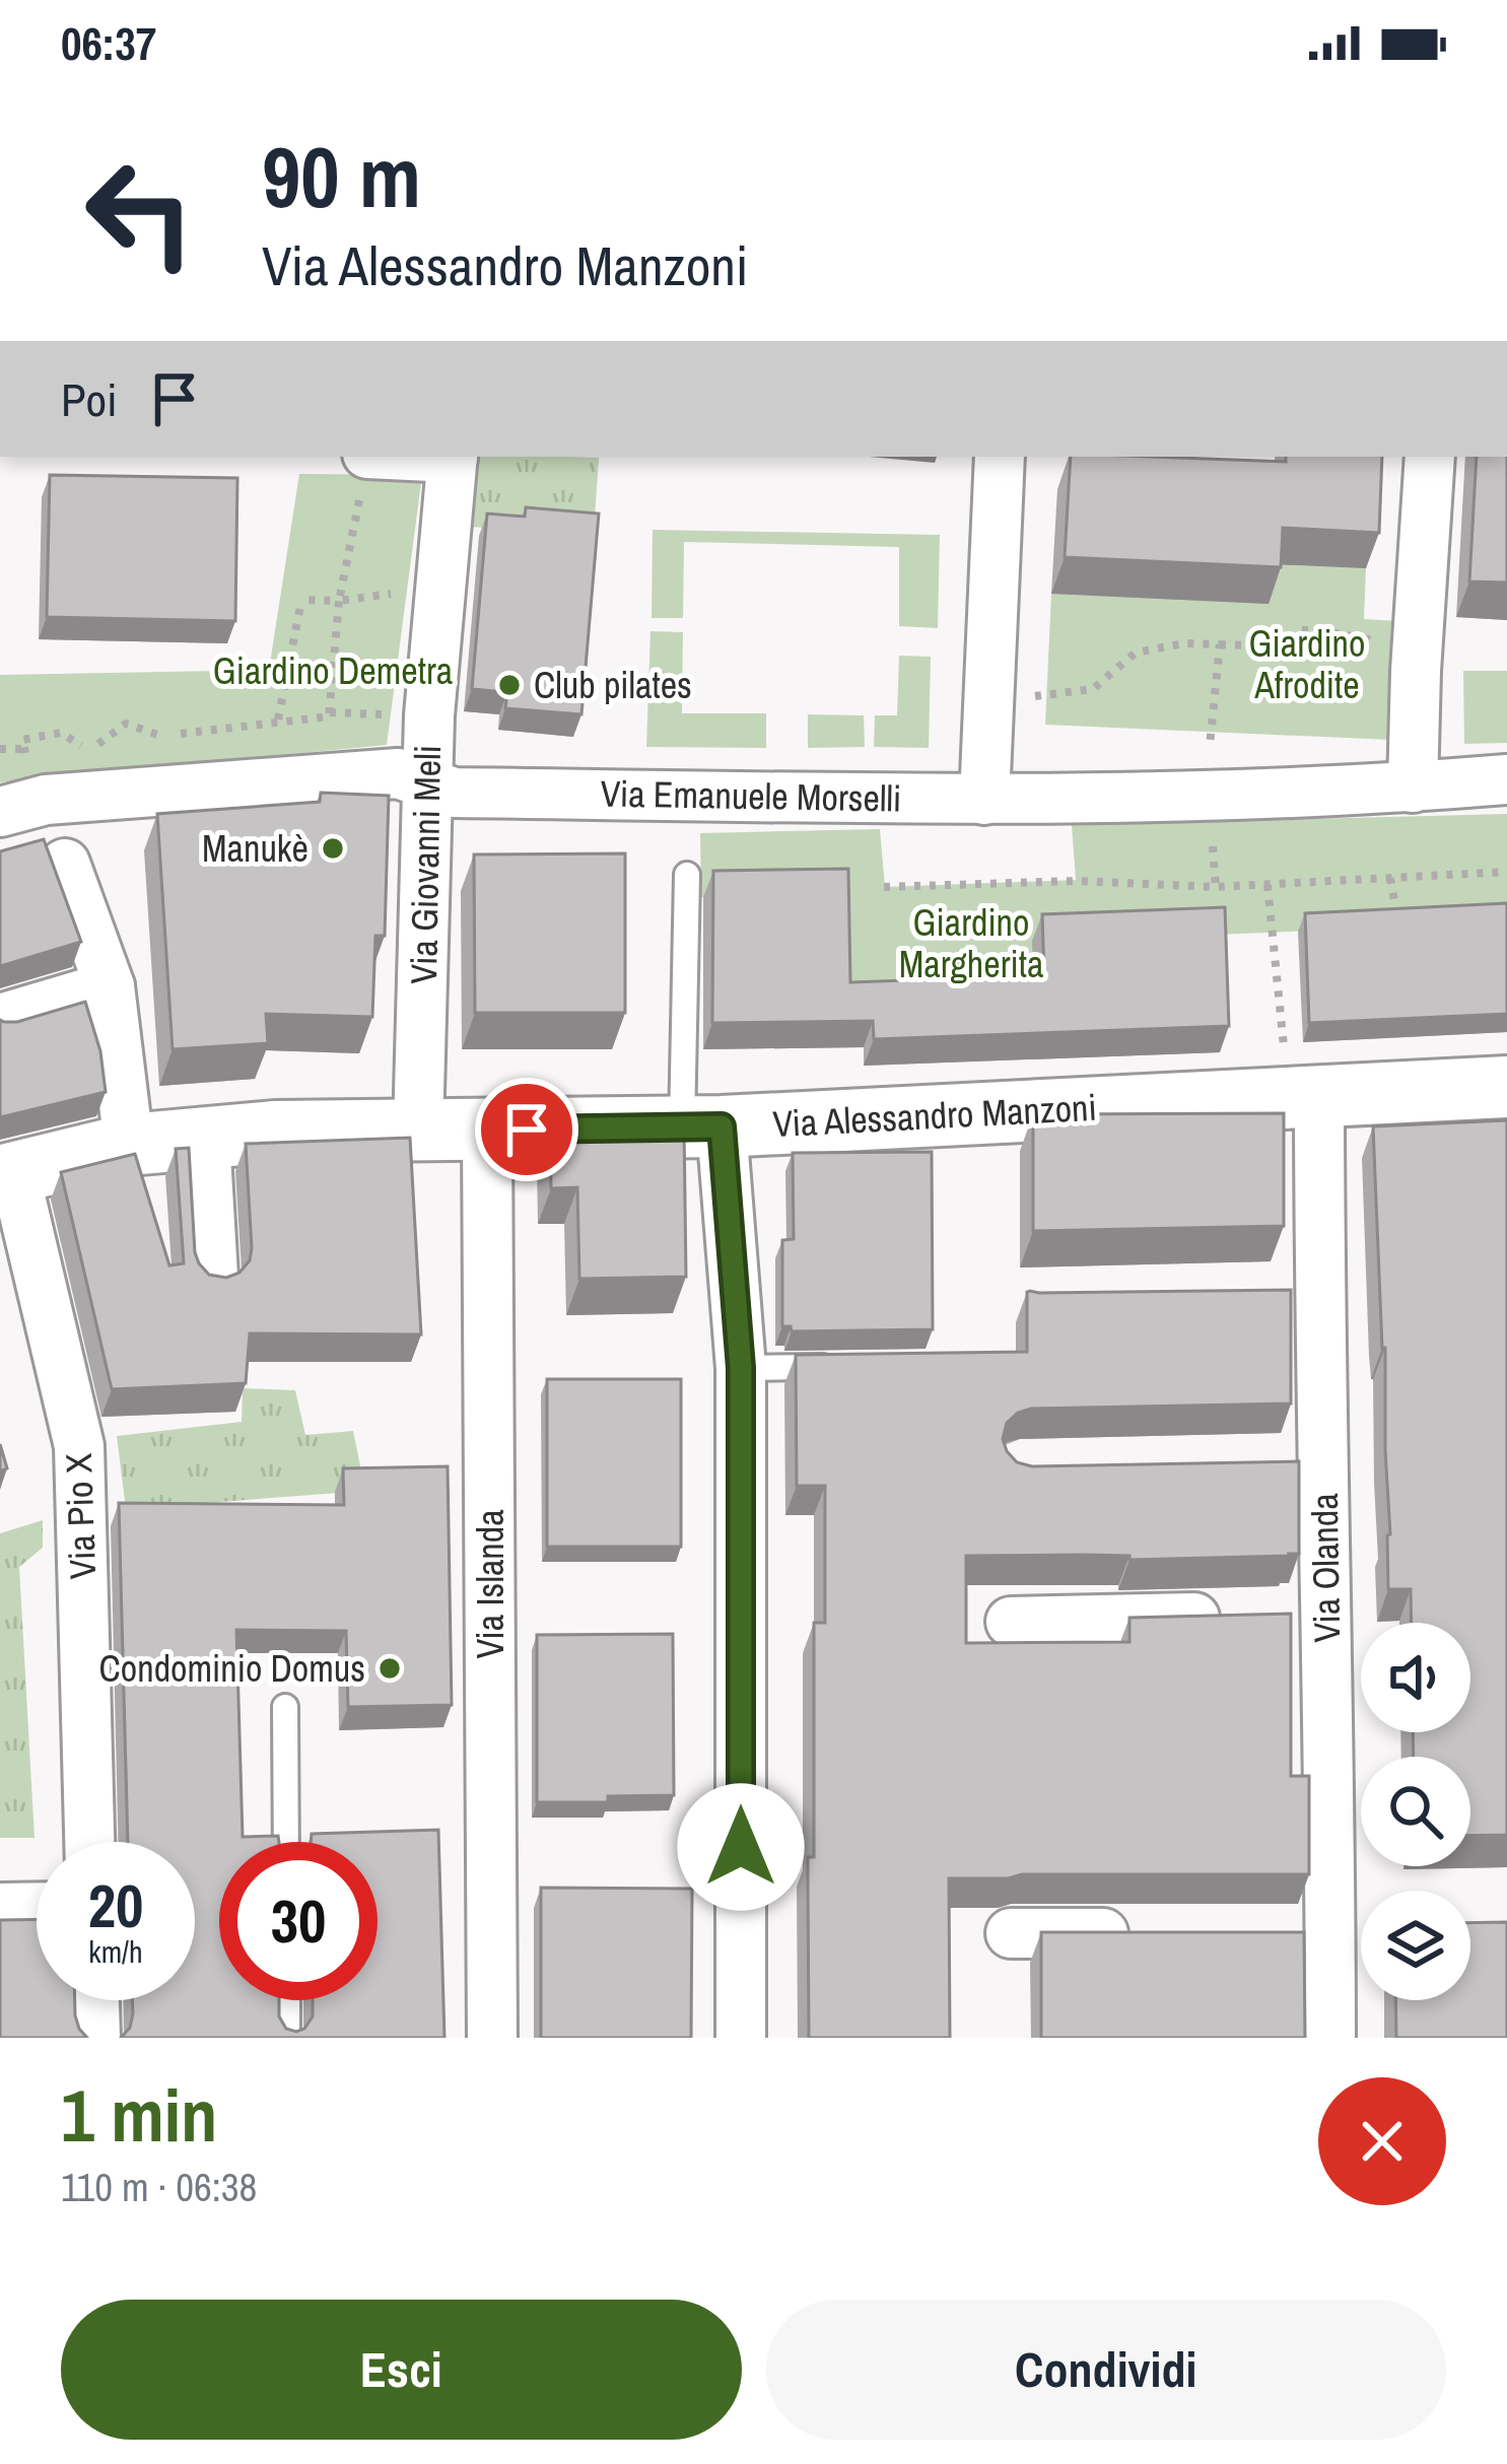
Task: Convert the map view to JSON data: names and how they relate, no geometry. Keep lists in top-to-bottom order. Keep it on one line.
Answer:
{"streets":{"street":["Via Emanuele Morselli","Via Giovanni Meli","Via Alessandro Manzoni","Via Pio X","Via Olanda","Via Islanda"]},"crossings":[["Via Emanuele Morselli","Via Giovanni Meli"],["Via Giovanni Meli","Via Alessandro Manzoni"],["Via Alessandro Manzoni","Via Pio X"],["Via Alessandro Manzoni","Via Olanda"],["Via Alessandro Manzoni","Via Islanda"]],"parks":["Giardino Afrodite","Giardino Demetra","Giardino Margherita"],"places":["Club pilates","Manukè","Condominio Domus"],"page":{"status":"06:37","turn":["90 m","Via Alessandro Manzoni"],"then":"Poi","speed":"20 km/h","limit":"30","heading":["1 min","110 m · 06:38"],"buttons":["Esci","Condividi"]}}
